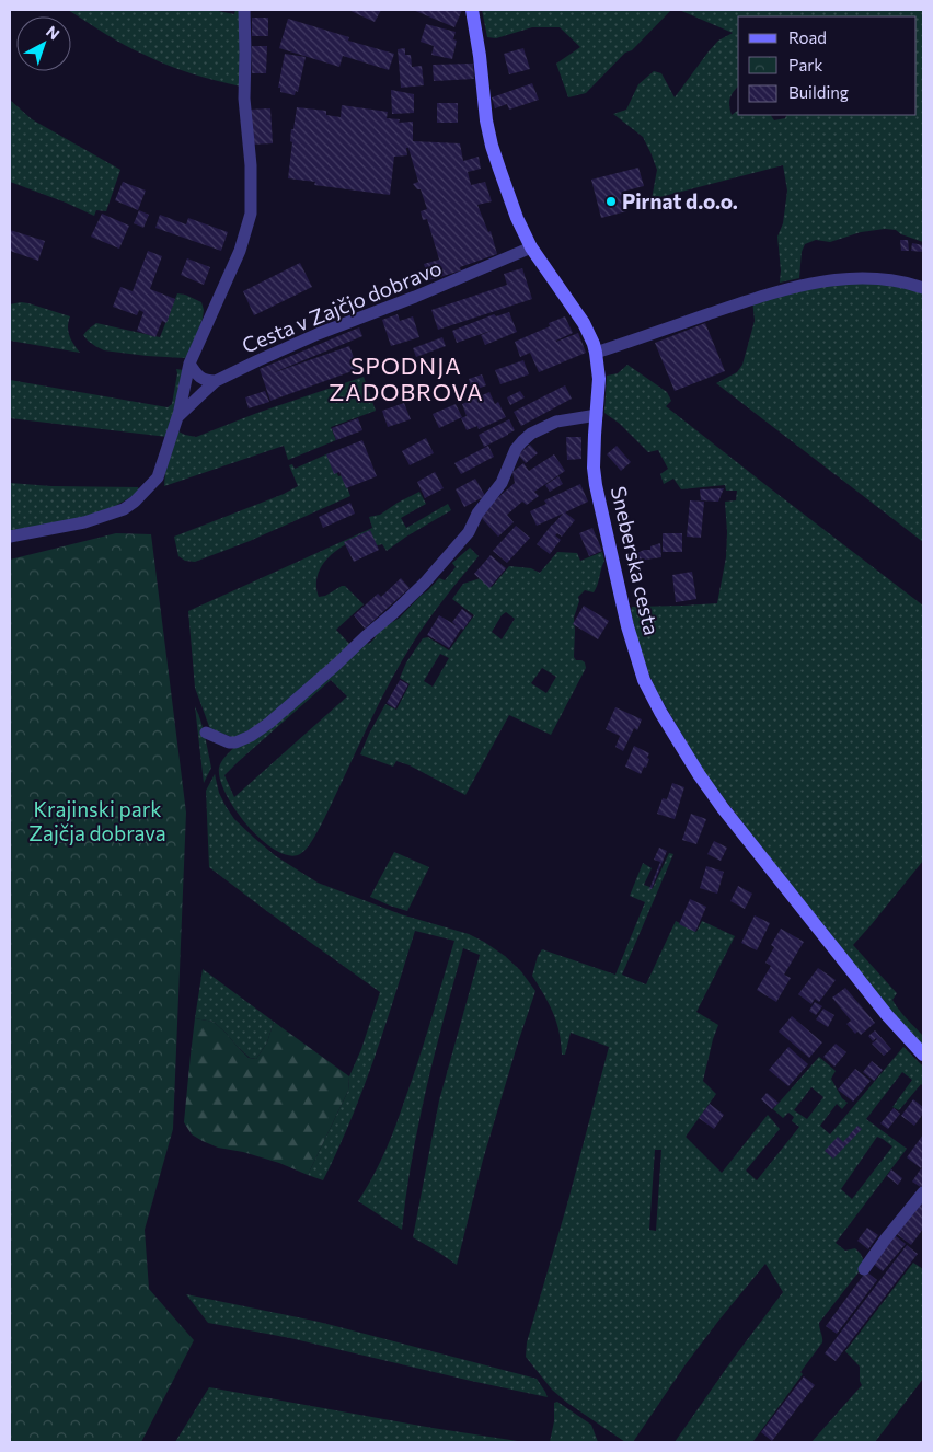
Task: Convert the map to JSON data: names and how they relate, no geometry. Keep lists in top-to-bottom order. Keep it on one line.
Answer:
{"streets":{"street":["Cesta v Zajčjo dobravo","Sneberska cesta"]},"crossings":[["Cesta v Zajčjo dobravo","Sneberska cesta"]],"districts":["SPODNJA ZADOBROVA"],"parks":["Krajinski park Zajčja dobrava"],"places":["Pirnat d.o.o."],"legend":["Road","Park","Building"],"north":"top right"}
